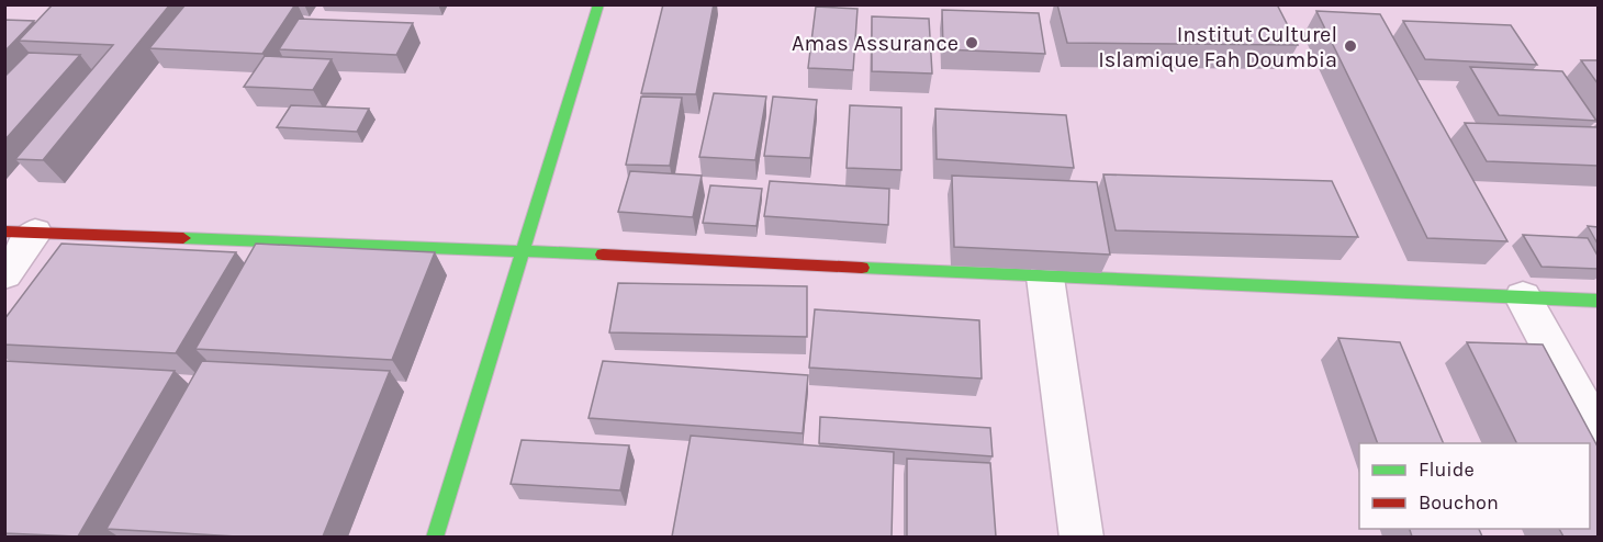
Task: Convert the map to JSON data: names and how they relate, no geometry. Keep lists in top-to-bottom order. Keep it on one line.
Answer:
{"places":["Amas Assurance","Institut Culturel Islamique Fah Doumbia"],"legend":["Fluide","Bouchon"]}
